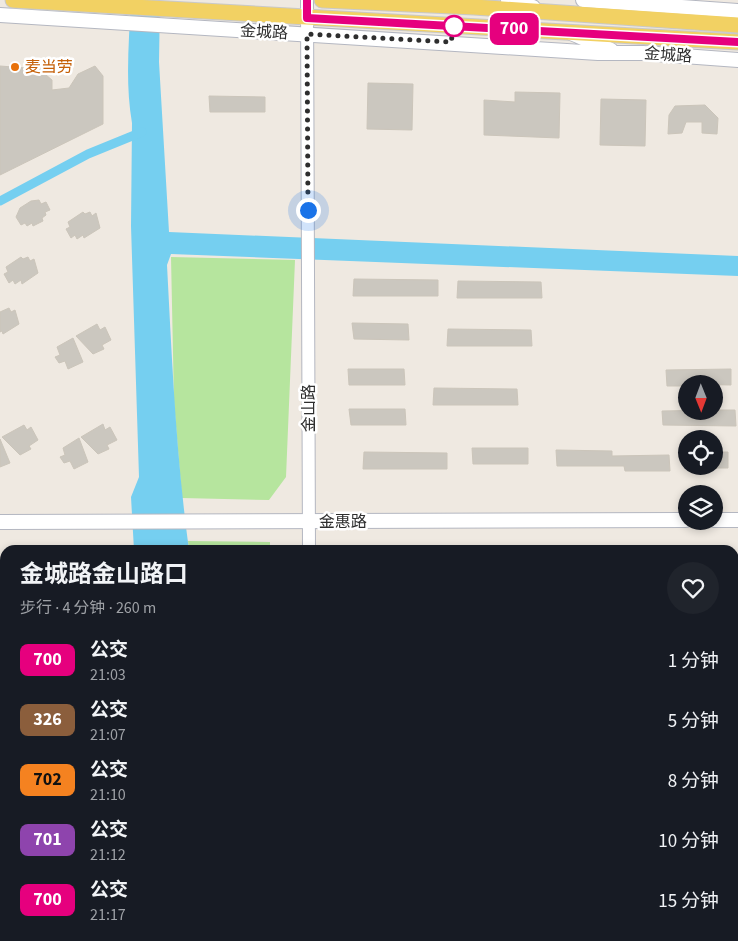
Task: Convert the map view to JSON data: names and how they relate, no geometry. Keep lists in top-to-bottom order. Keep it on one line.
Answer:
{"streets":{"main road":["金城路","金惠路"],"street":["金山路"]},"crossings":[["金城路","金山路"],["金山路","金惠路"]],"places":["麦当劳"],"lines":["bus line 700"],"north":"bottom","page":{"on_map":"700","heading":["金城路金山路口","步行 · 4 分钟 · 260 m"],"list":[{"mark":"700","name":"公交","note":"21:03","value":"1 分钟"},{"mark":"326","name":"公交","note":"21:07","value":"5 分钟"},{"mark":"702","name":"公交","note":"21:10","value":"8 分钟"},{"mark":"701","name":"公交","note":"21:12","value":"10 分钟"},{"mark":"700","name":"公交","note":"21:17","value":"15 分钟"}]}}
